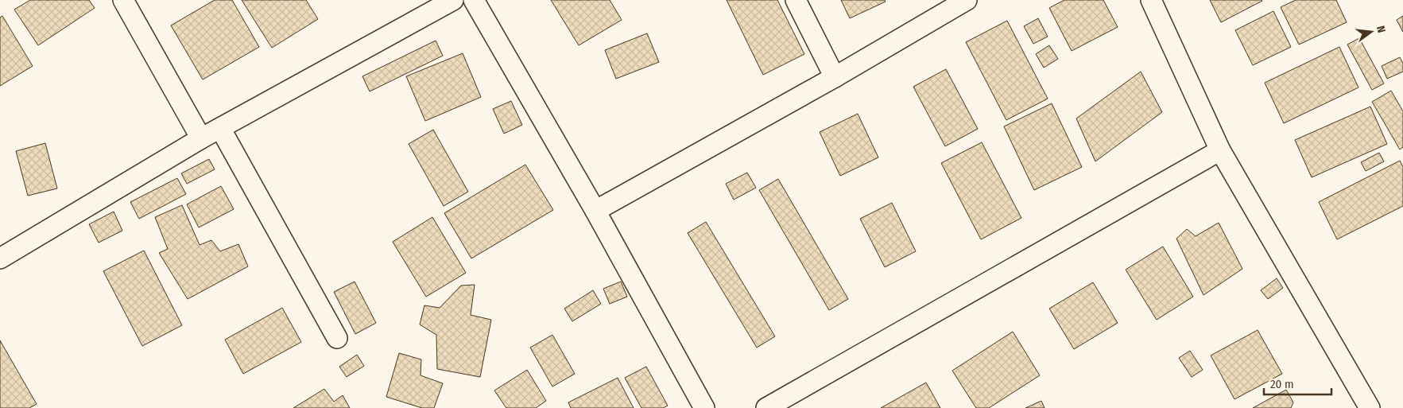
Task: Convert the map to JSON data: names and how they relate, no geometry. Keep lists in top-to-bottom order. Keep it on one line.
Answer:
{"scale_bar":"20 m","north":"right"}
